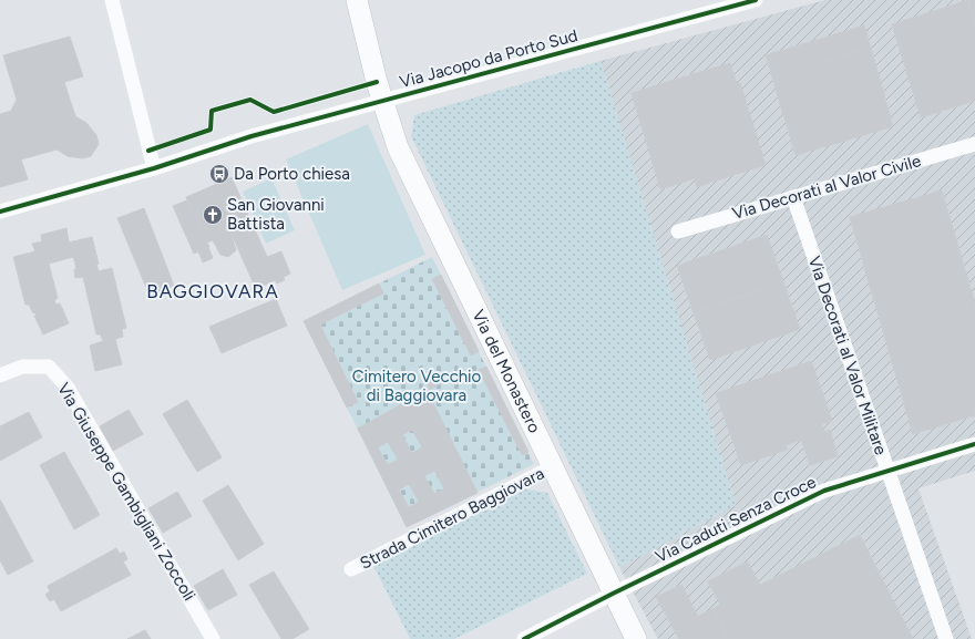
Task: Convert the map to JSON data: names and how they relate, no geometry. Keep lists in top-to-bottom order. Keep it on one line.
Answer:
{"streets":{"main road":["Via del Monastero"],"street":["Via Jacopo da Porto Sud","Via Decorati al Valor Civile","Via Decorati al Valor Militare","Via Giuseppe Gambigliani Zoccoli","Strada Cimitero Baggiovara","Via Caduti Senza Croce"]},"crossings":[["Via Jacopo da Porto Sud","Via del Monastero"],["Via Decorati al Valor Civile","Via Decorati al Valor Militare"],["Via Decorati al Valor Militare","Via Caduti Senza Croce"],["Via del Monastero","Strada Cimitero Baggiovara"],["Via del Monastero","Via Caduti Senza Croce"]],"districts":["BAGGIOVARA"],"parks":["Cimitero Vecchio di Baggiovara"],"places":{"bus stop":["Da Porto chiesa"],"church":["San Giovanni Battista"]}}
